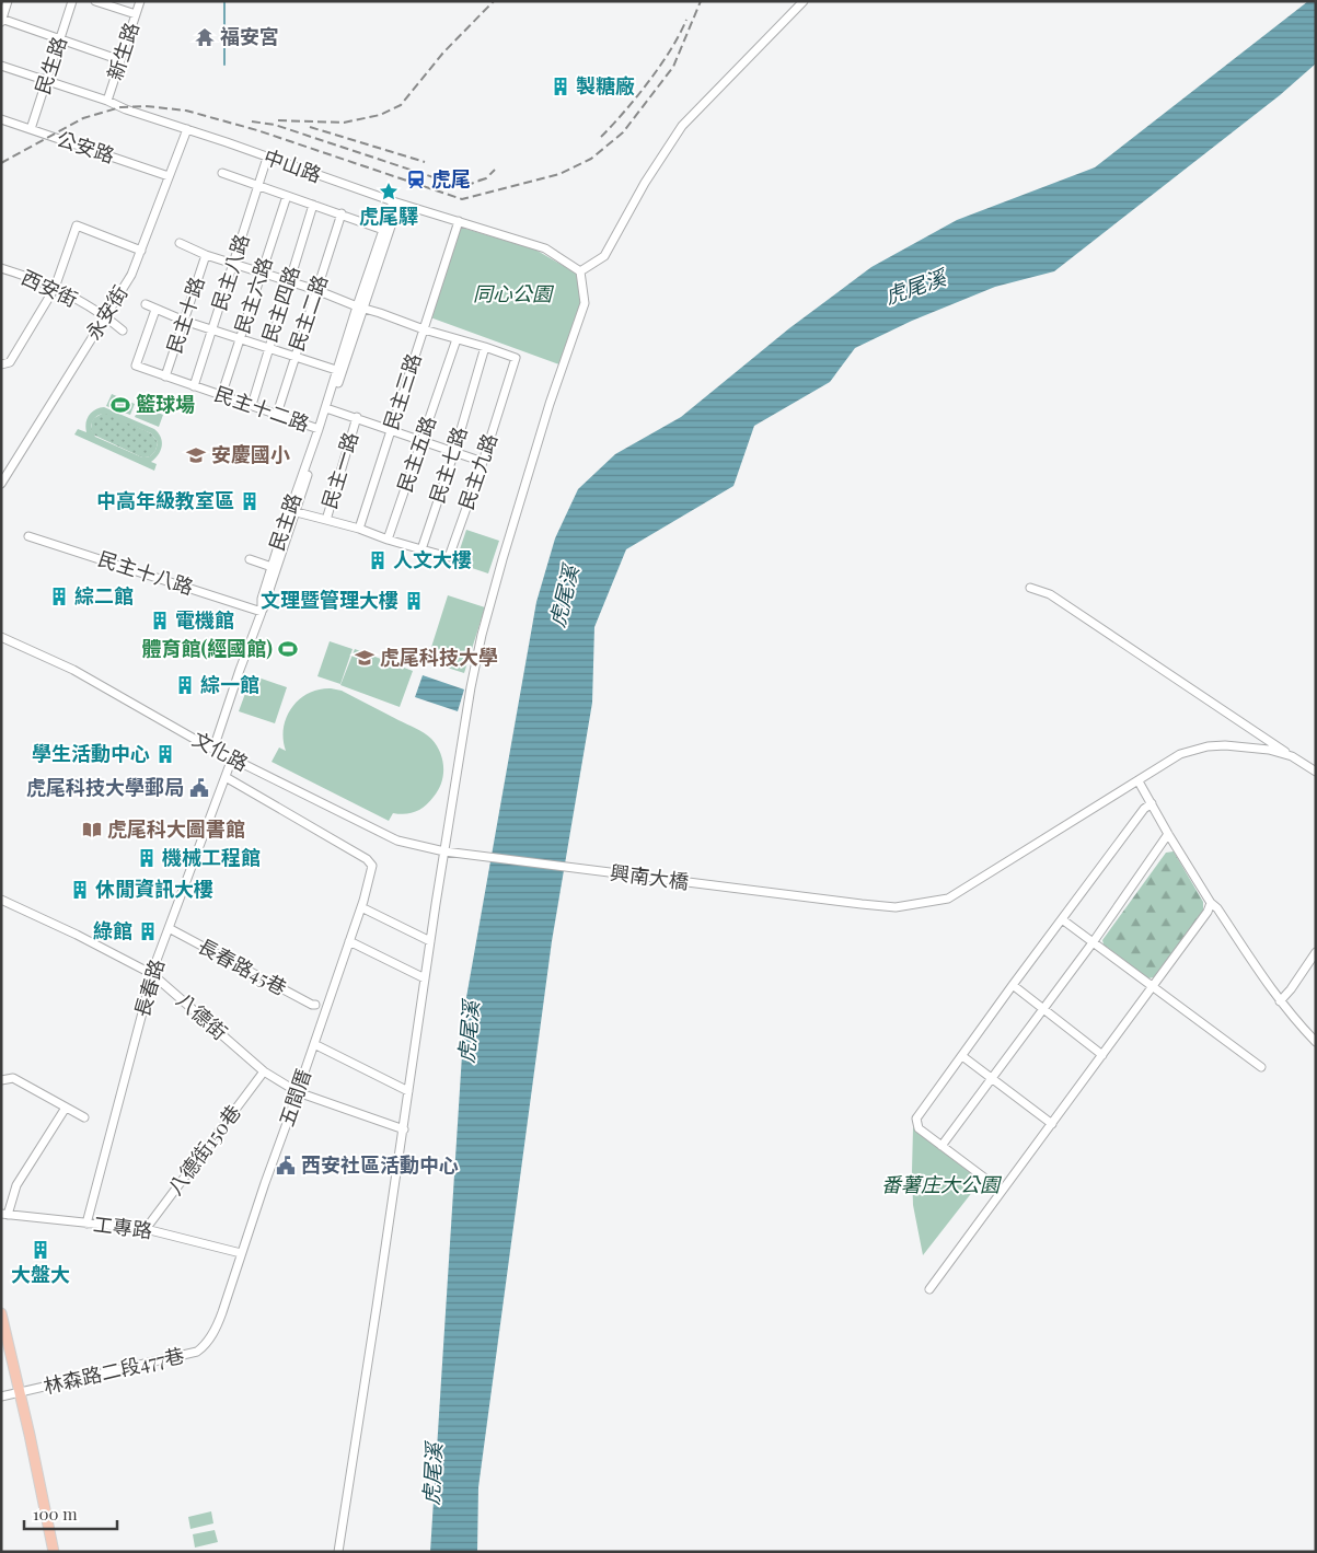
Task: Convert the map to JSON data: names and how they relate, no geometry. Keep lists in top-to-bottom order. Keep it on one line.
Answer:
{"streets":{"street":["新生路","民生路","公安路","中山路","民主八路","西安街","民主六路","民主四路","永安街","民主二路","民主十路","民主三路","民主十二路","民主五路","民主七路","民主一路","民主九路","民主路","民主十八路","文化路","興南大橋","長春路45巷","長春路","八德街","五間厝","八德街150巷","工專路","林森路二段477巷"]},"crossings":[["新生路","中山路"],["民生路","公安路"],["民生路","中山路"],["公安路","永安街"],["中山路","民主八路"],["中山路","永安街"],["中山路","民主三路"],["中山路","民主路"],["民主八路","民主十二路"],["西安街","永安街"],["民主六路","民主十二路"],["民主四路","民主十二路"],["民主二路","民主十二路"],["民主十路","民主十二路"],["民主十二路","民主路"],["民主七路","民主九路"],["民主一路","民主路"],["民主路","民主十八路"],["民主路","文化路"],["文化路","興南大橋"],["文化路","長春路"],["文化路","五間厝"],["長春路45巷","長春路"],["長春路","八德街"],["長春路","工專路"],["八德街","五間厝"],["八德街","八德街150巷"],["五間厝","工專路"],["五間厝","林森路二段477巷"],["八德街150巷","工專路"],["工專路","林森路二段477巷"]],"water":["虎尾溪"],"parks":["同心公園","番薯庄大公園"],"places":{"temple":["福安宮"],"building":["製糖廠","中高年級教室區","人文大樓","綜二館","文理暨管理大樓","電機館","綜一館","學生活動中心","機械工程館","休閒資訊大樓","綠館","大盤大"],"station":["虎尾"],"place":["虎尾驛"],"sports":["籃球場","體育館(經國館)"],"school or university":["安慶國小","虎尾科技大學"],"public building":["虎尾科技大學郵局","西安社區活動中心"],"library":["虎尾科大圖書館"]},"scale_bar":"100 m"}
